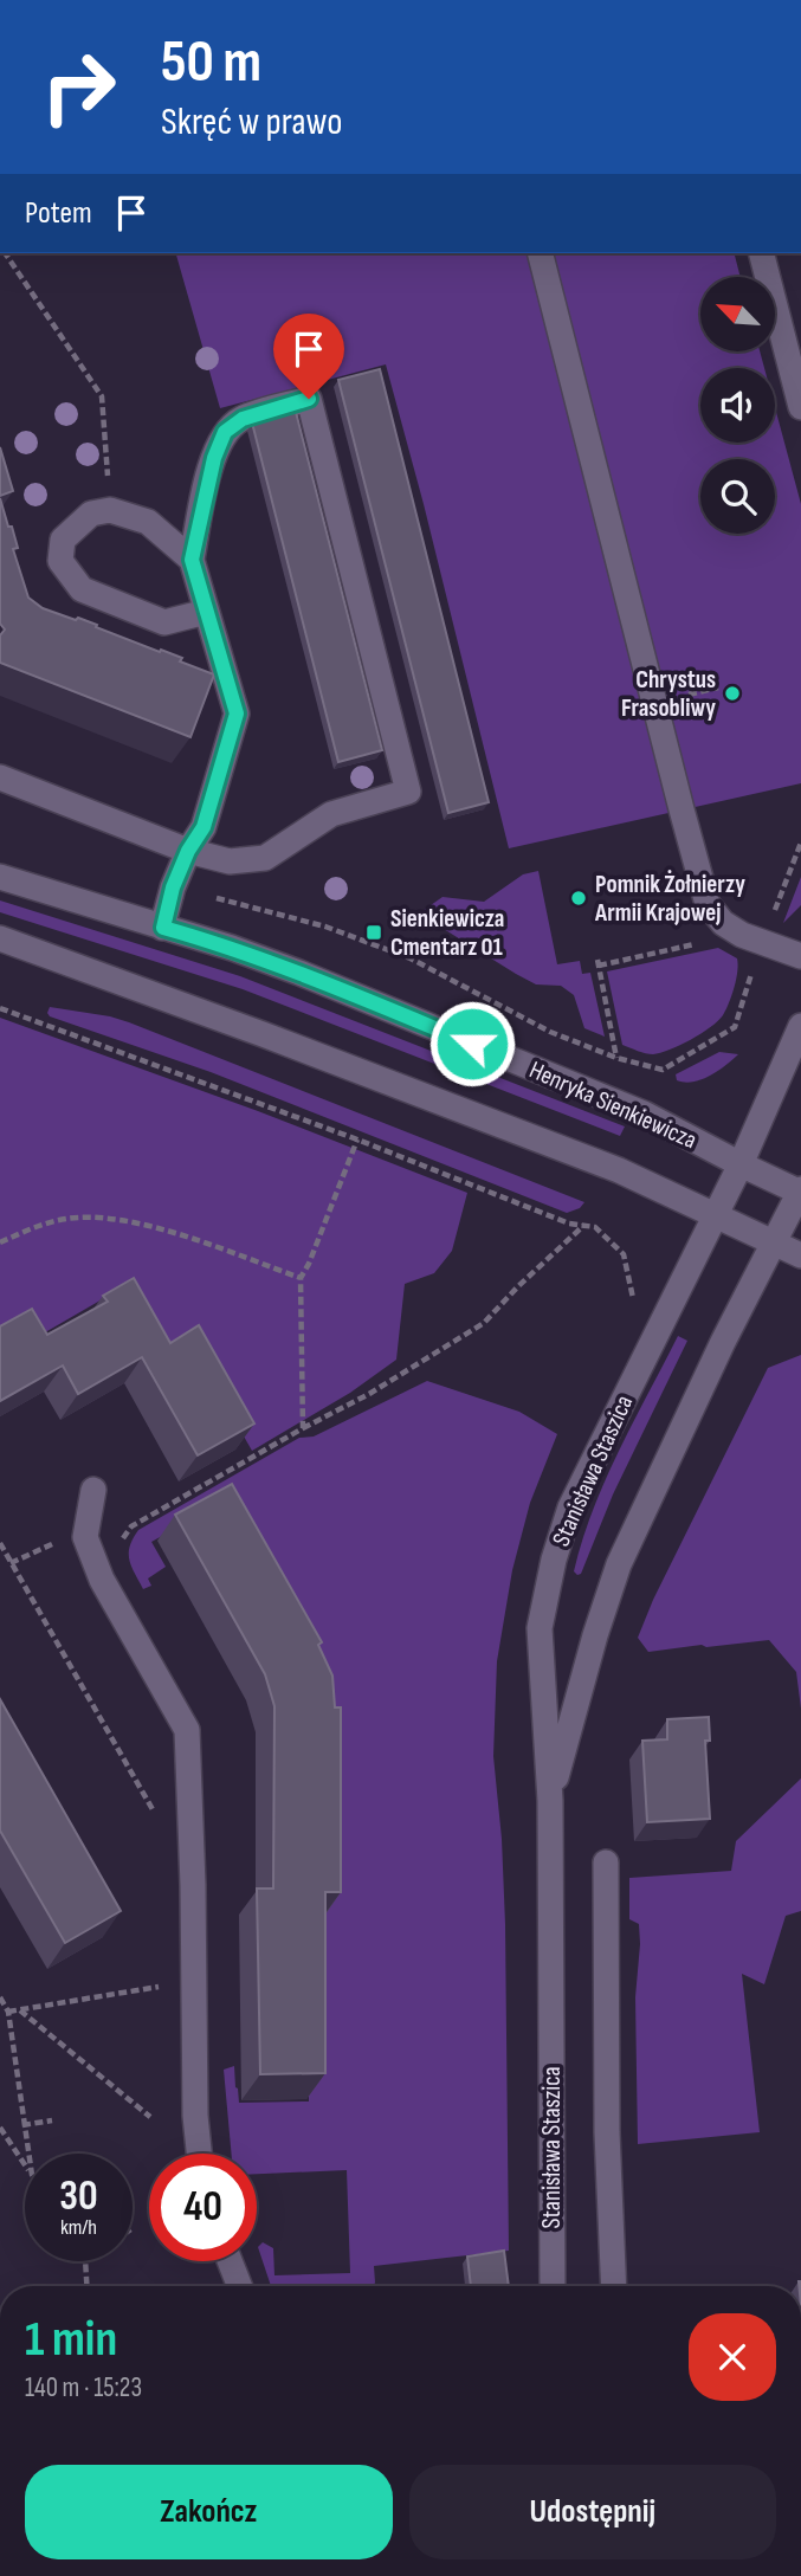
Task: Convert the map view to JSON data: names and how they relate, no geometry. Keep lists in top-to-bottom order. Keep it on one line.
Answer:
{"streets":{"street":["Henryka Sienkiewicza","Stanisława Staszica"]},"crossings":[["Henryka Sienkiewicza","Stanisława Staszica"]],"places":{"other":["Chrystus Frasobliwy","Pomnik Żołnierzy Armii Krajowej"],"transit":["Sienkiewicza Cmentarz 01"]},"north":"top left","page":{"turn":["50 m","Skręć w prawo"],"then":"Potem","speed":"30 km/h","limit":"40","heading":["1 min","140 m · 15:23"],"buttons":["Zakończ","Udostępnij"]}}
